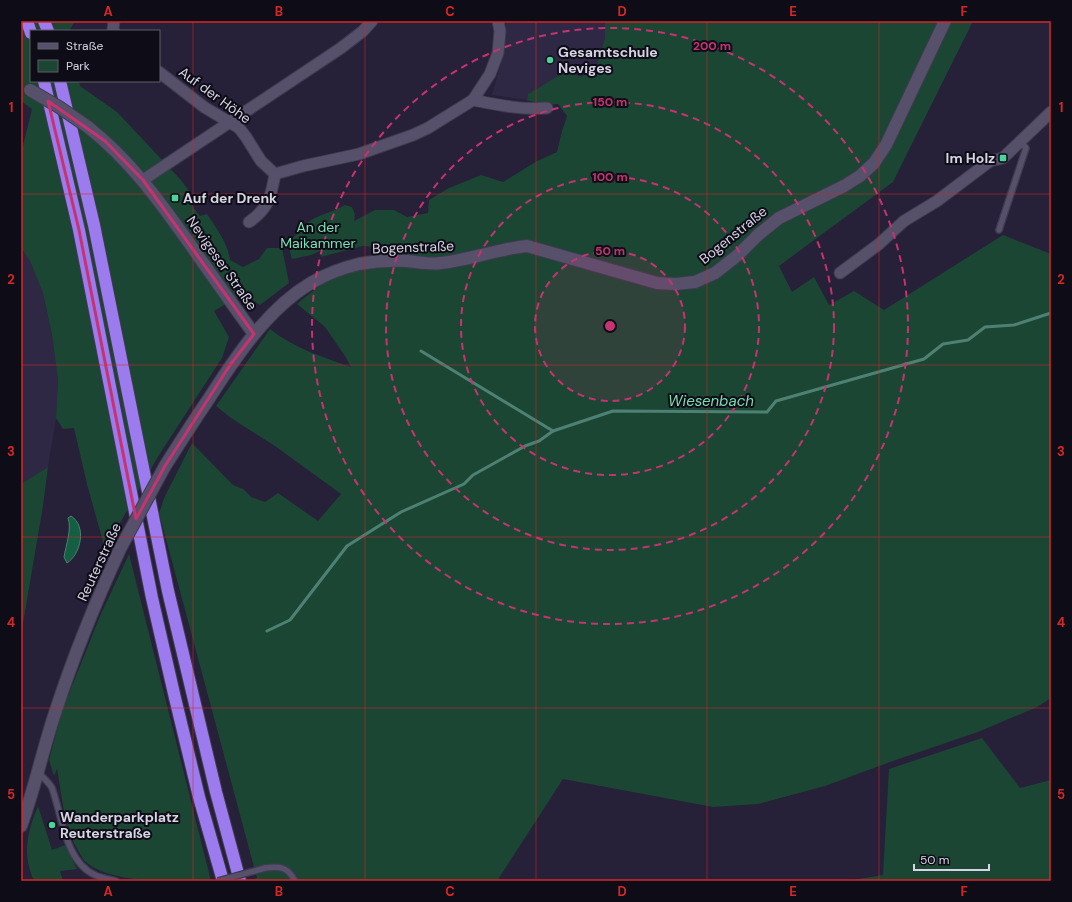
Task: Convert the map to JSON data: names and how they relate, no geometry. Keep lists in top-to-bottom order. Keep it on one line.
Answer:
{"streets":{"main road":["Bogenstraße","Nevigeser Straße","Reuterstraße"],"street":["Auf der Höhe"]},"crossings":[["Bogenstraße","Nevigeser Straße"],["Bogenstraße","Reuterstraße"],["Nevigeser Straße","Reuterstraße"]],"water":["Wiesenbach"],"parks":["An der Maikammer"],"places":{"other":["Gesamtschule Neviges","Wanderparkplatz Reuterstraße"],"transit":["Im Holz","Auf der Drenk"]},"legend":["Straße","Park"],"scale_bar":"50 m","grid":{"columns":["A","B","C","D","E","F"],"rows":["1","2","3","4","5"]},"rings":["200 m","150 m","100 m","50 m"]}
